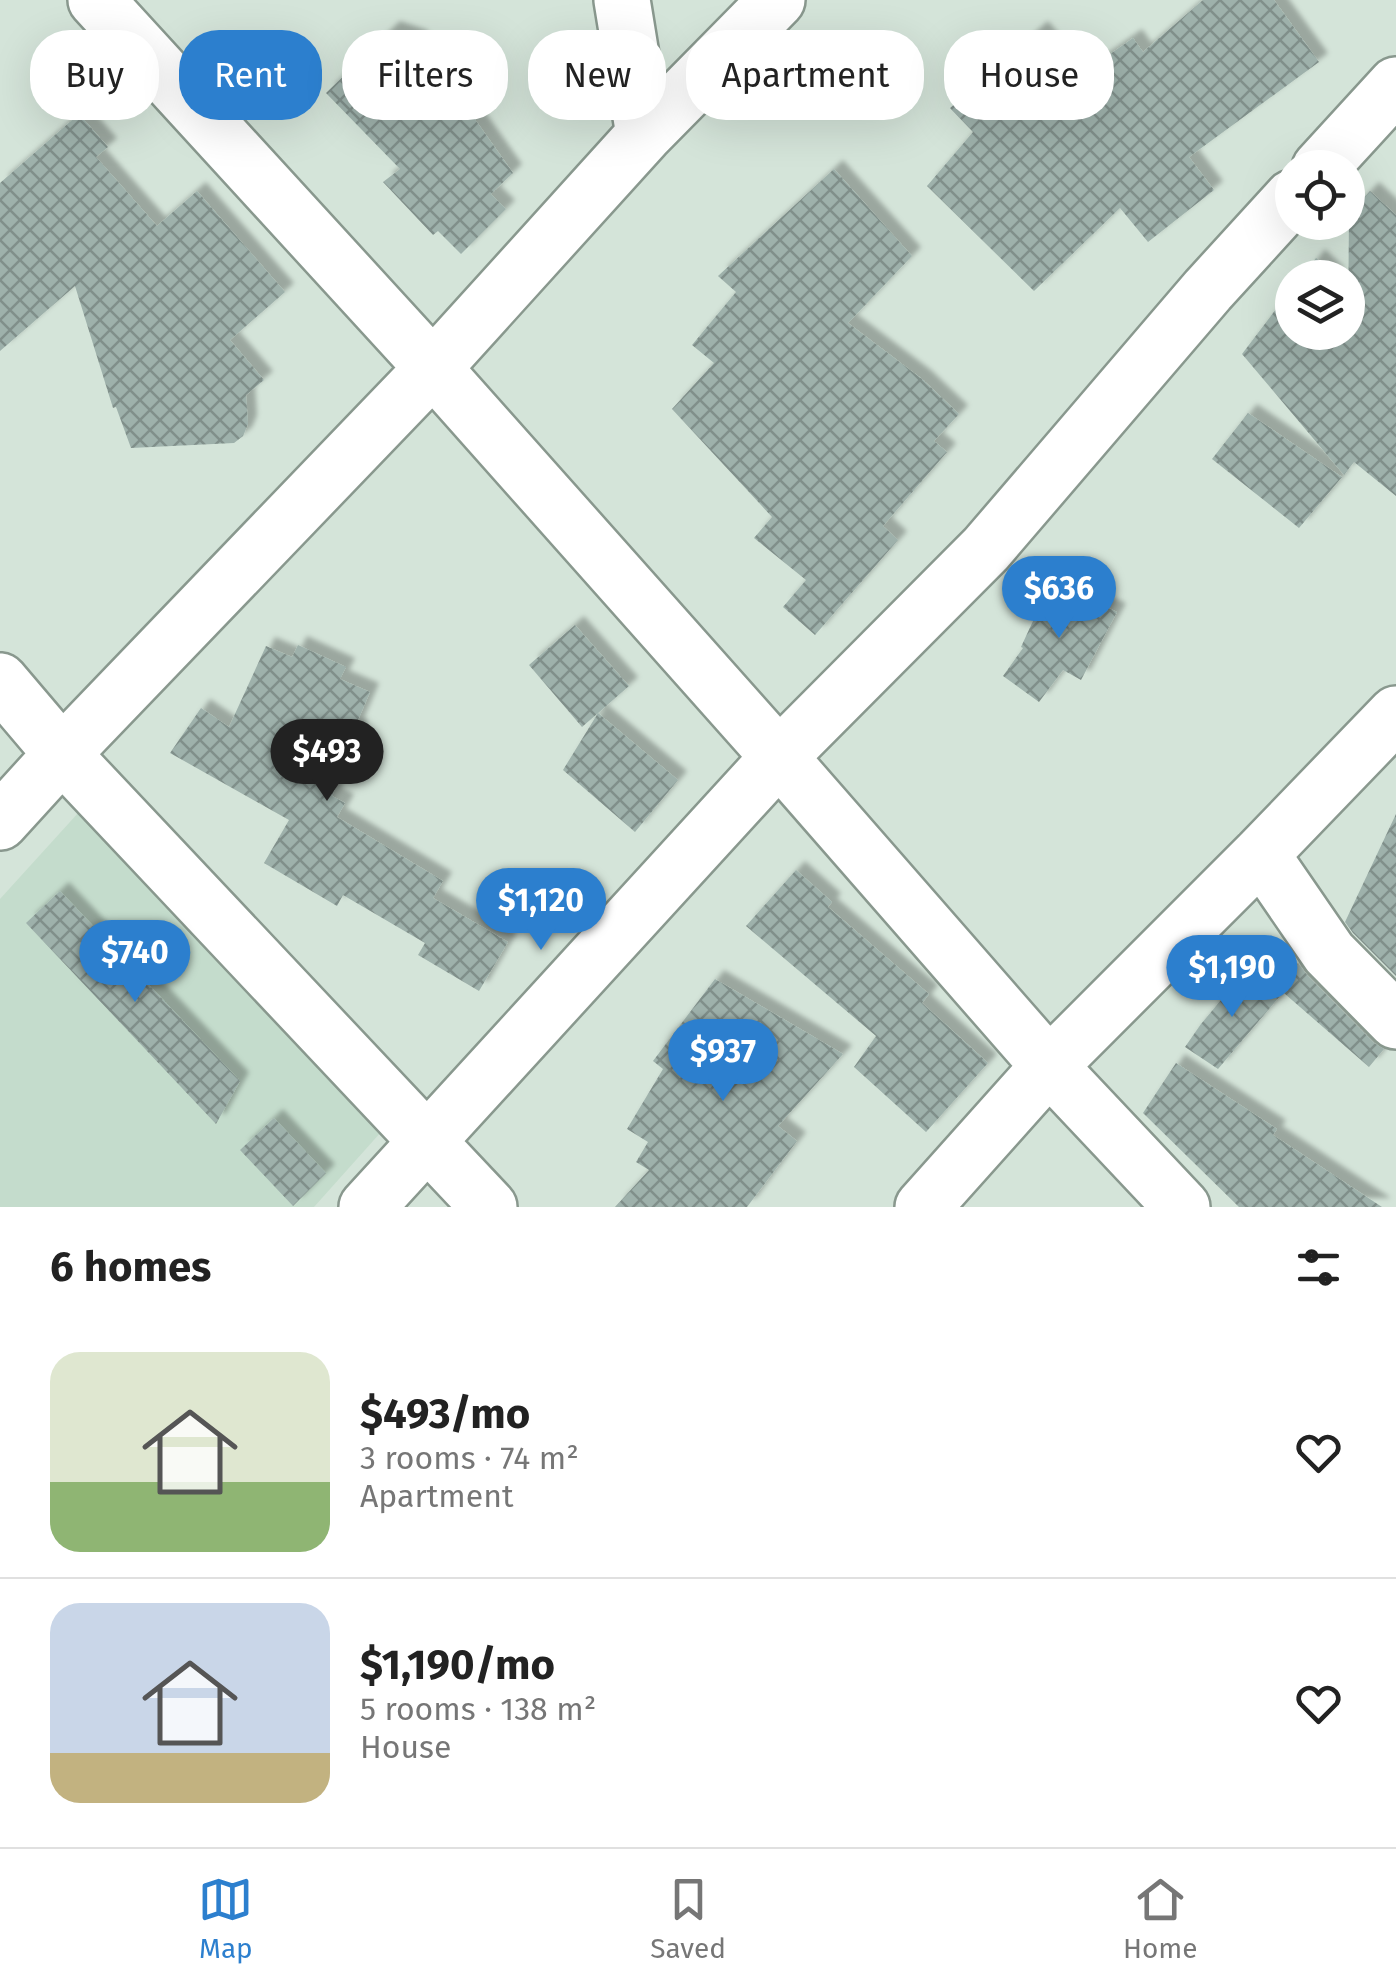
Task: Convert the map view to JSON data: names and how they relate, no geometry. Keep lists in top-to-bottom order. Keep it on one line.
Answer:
{"page":{"chip":["Buy","Rent","Filters","New","Apartment","House"],"price":["$636","$493","$1,120","$740","$1,190","$937"],"heading":"6 homes","list":[{"name":"$493/mo","note":"3 rooms · 74 m² · Apartment"},{"name":"$1,190/mo","note":"5 rooms · 138 m² · House"}],"tabs":["Map","Saved","Home"]}}
